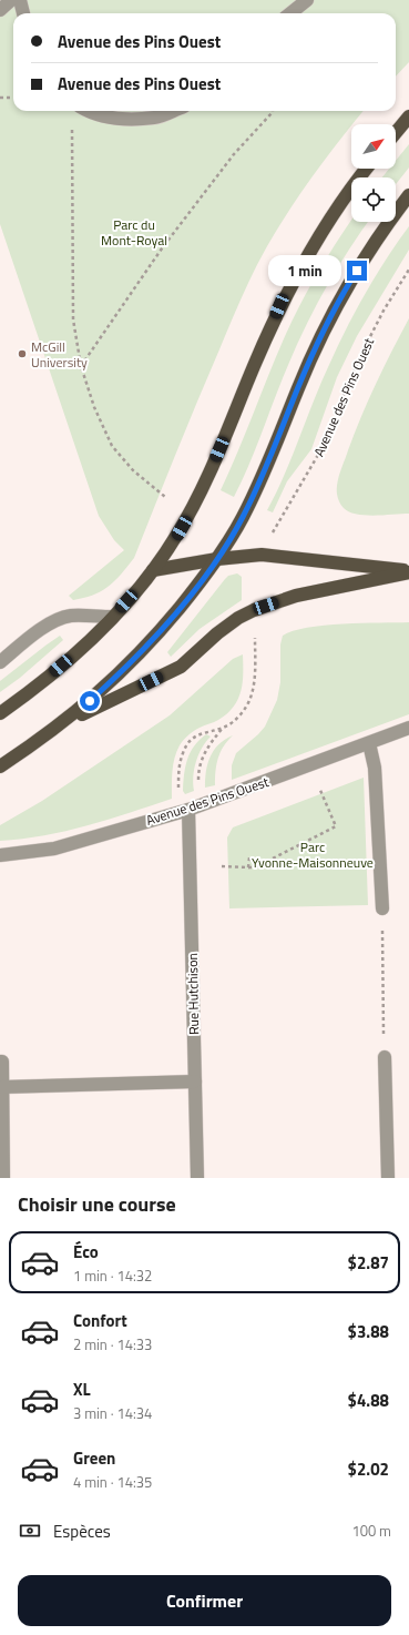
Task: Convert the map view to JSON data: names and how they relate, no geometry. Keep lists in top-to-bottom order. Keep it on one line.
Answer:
{"streets":{"street":["Avenue des Pins Ouest","Rue Hutchison"]},"crossings":[["Avenue des Pins Ouest","Rue Hutchison"]],"parks":["Parc du Mont-Royal","Parc Yvonne-Maisonneuve"],"places":["McGill University"],"north":"top right","page":{"banner":["Avenue des Pins Ouest","Avenue des Pins Ouest"],"bubble":"1 min","heading":"Choisir une course","list":[{"name":"Éco","note":"1 min · 14:32","value":"$2.87"},{"name":"Confort","note":"2 min · 14:33","value":"$3.88"},{"name":"XL","note":"3 min · 14:34","value":"$4.88"},{"name":"Green","note":"4 min · 14:35","value":"$2.02"}],"pay":["Espèces","100 m"],"buttons":"Confirmer"}}
